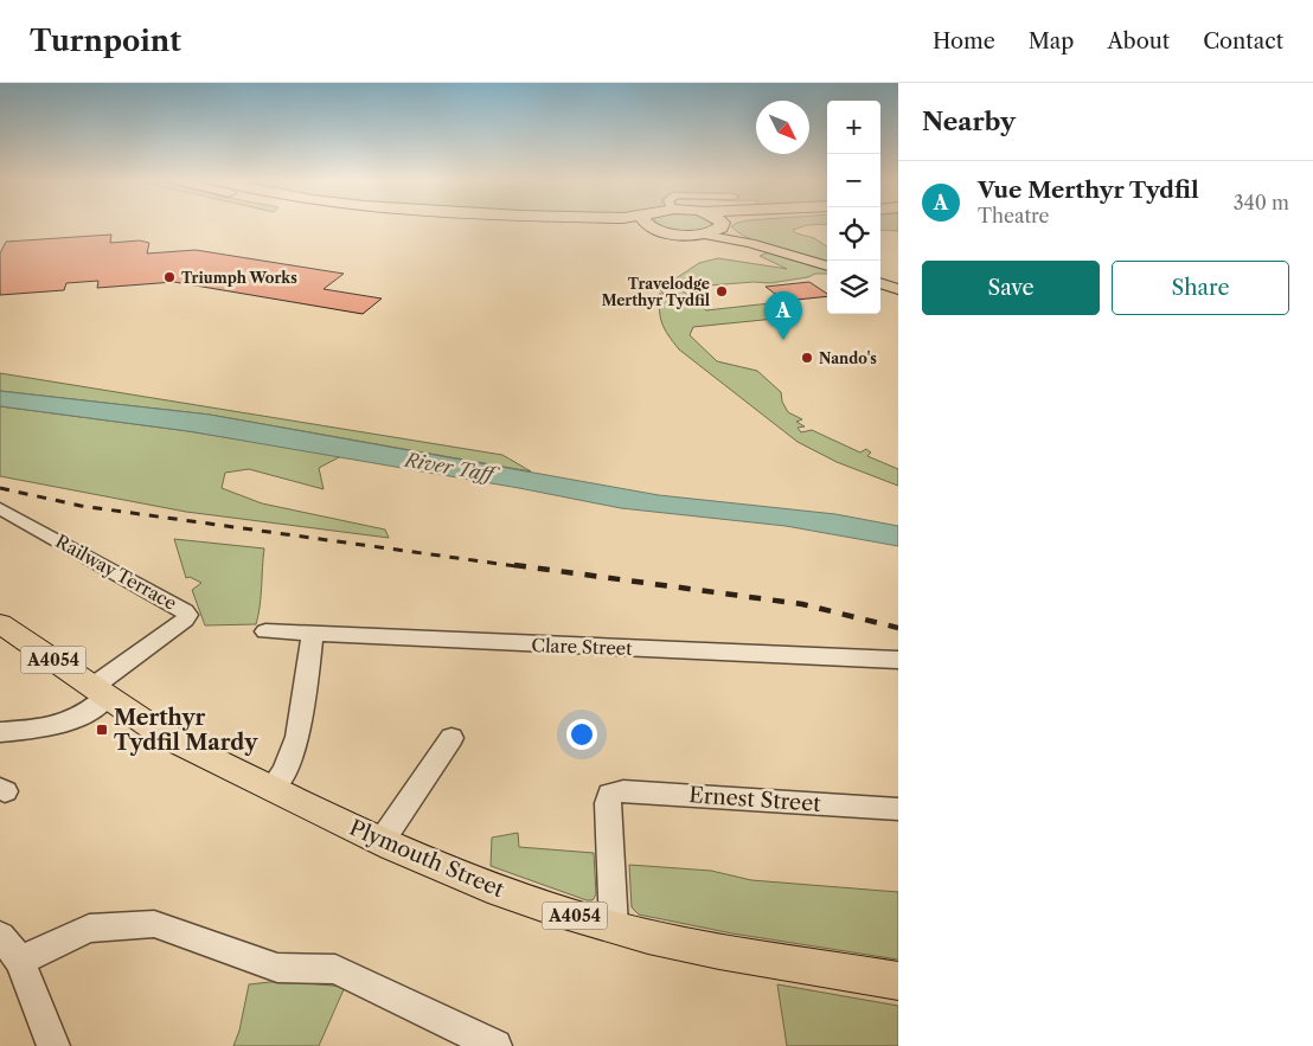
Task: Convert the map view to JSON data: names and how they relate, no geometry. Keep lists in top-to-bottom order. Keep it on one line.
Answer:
{"streets":{"main road":["A4054","Plymouth Street"],"street":["Railway Terrace","Clare Street","Ernest Street"]},"crossings":[["Railway Terrace","Plymouth Street"]],"water":["River Taff"],"places":{"other":["Triumph Works","Travelodge Merthyr Tydfil","Nando's"],"transit":["Merthyr Tydfil Mardy"]},"north":"bottom right","page":{"header":"Turnpoint","nav":["Home","Map","About","Contact"],"heading":"Nearby","map_buttons":["+","−"],"list":[{"mark":"A","name":"Vue Merthyr Tydfil","note":"Theatre","value":"340 m"}],"buttons":["Save","Share"],"pins":"A"}}
